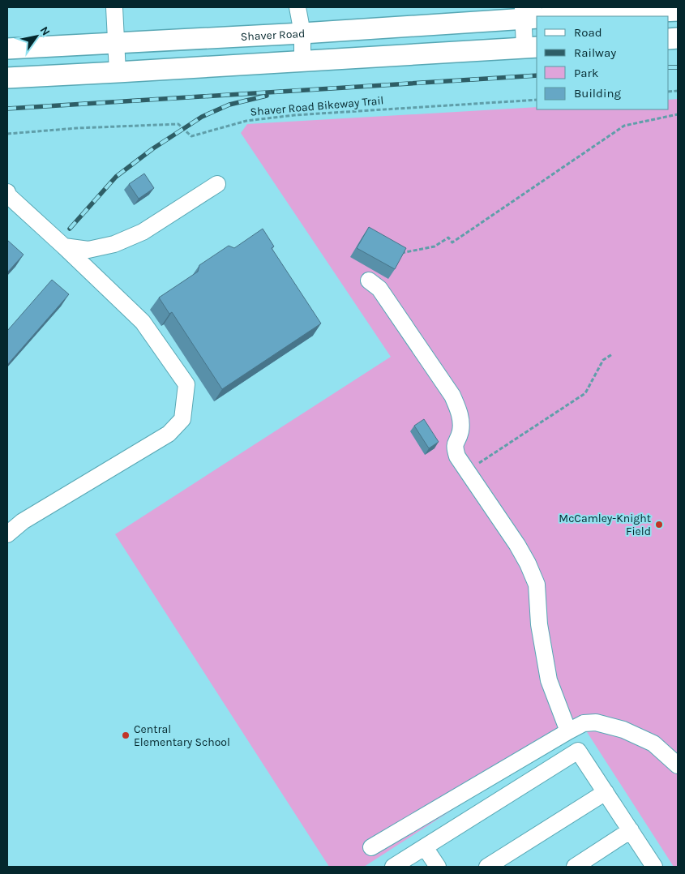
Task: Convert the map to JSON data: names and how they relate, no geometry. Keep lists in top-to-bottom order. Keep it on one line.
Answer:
{"streets":{"main road":["Shaver Road"],"path":["Shaver Road Bikeway Trail"]},"places":["McCamley-Knight Field","Central Elementary School"],"legend":["Road","Railway","Park","Building"],"north":"top right"}
